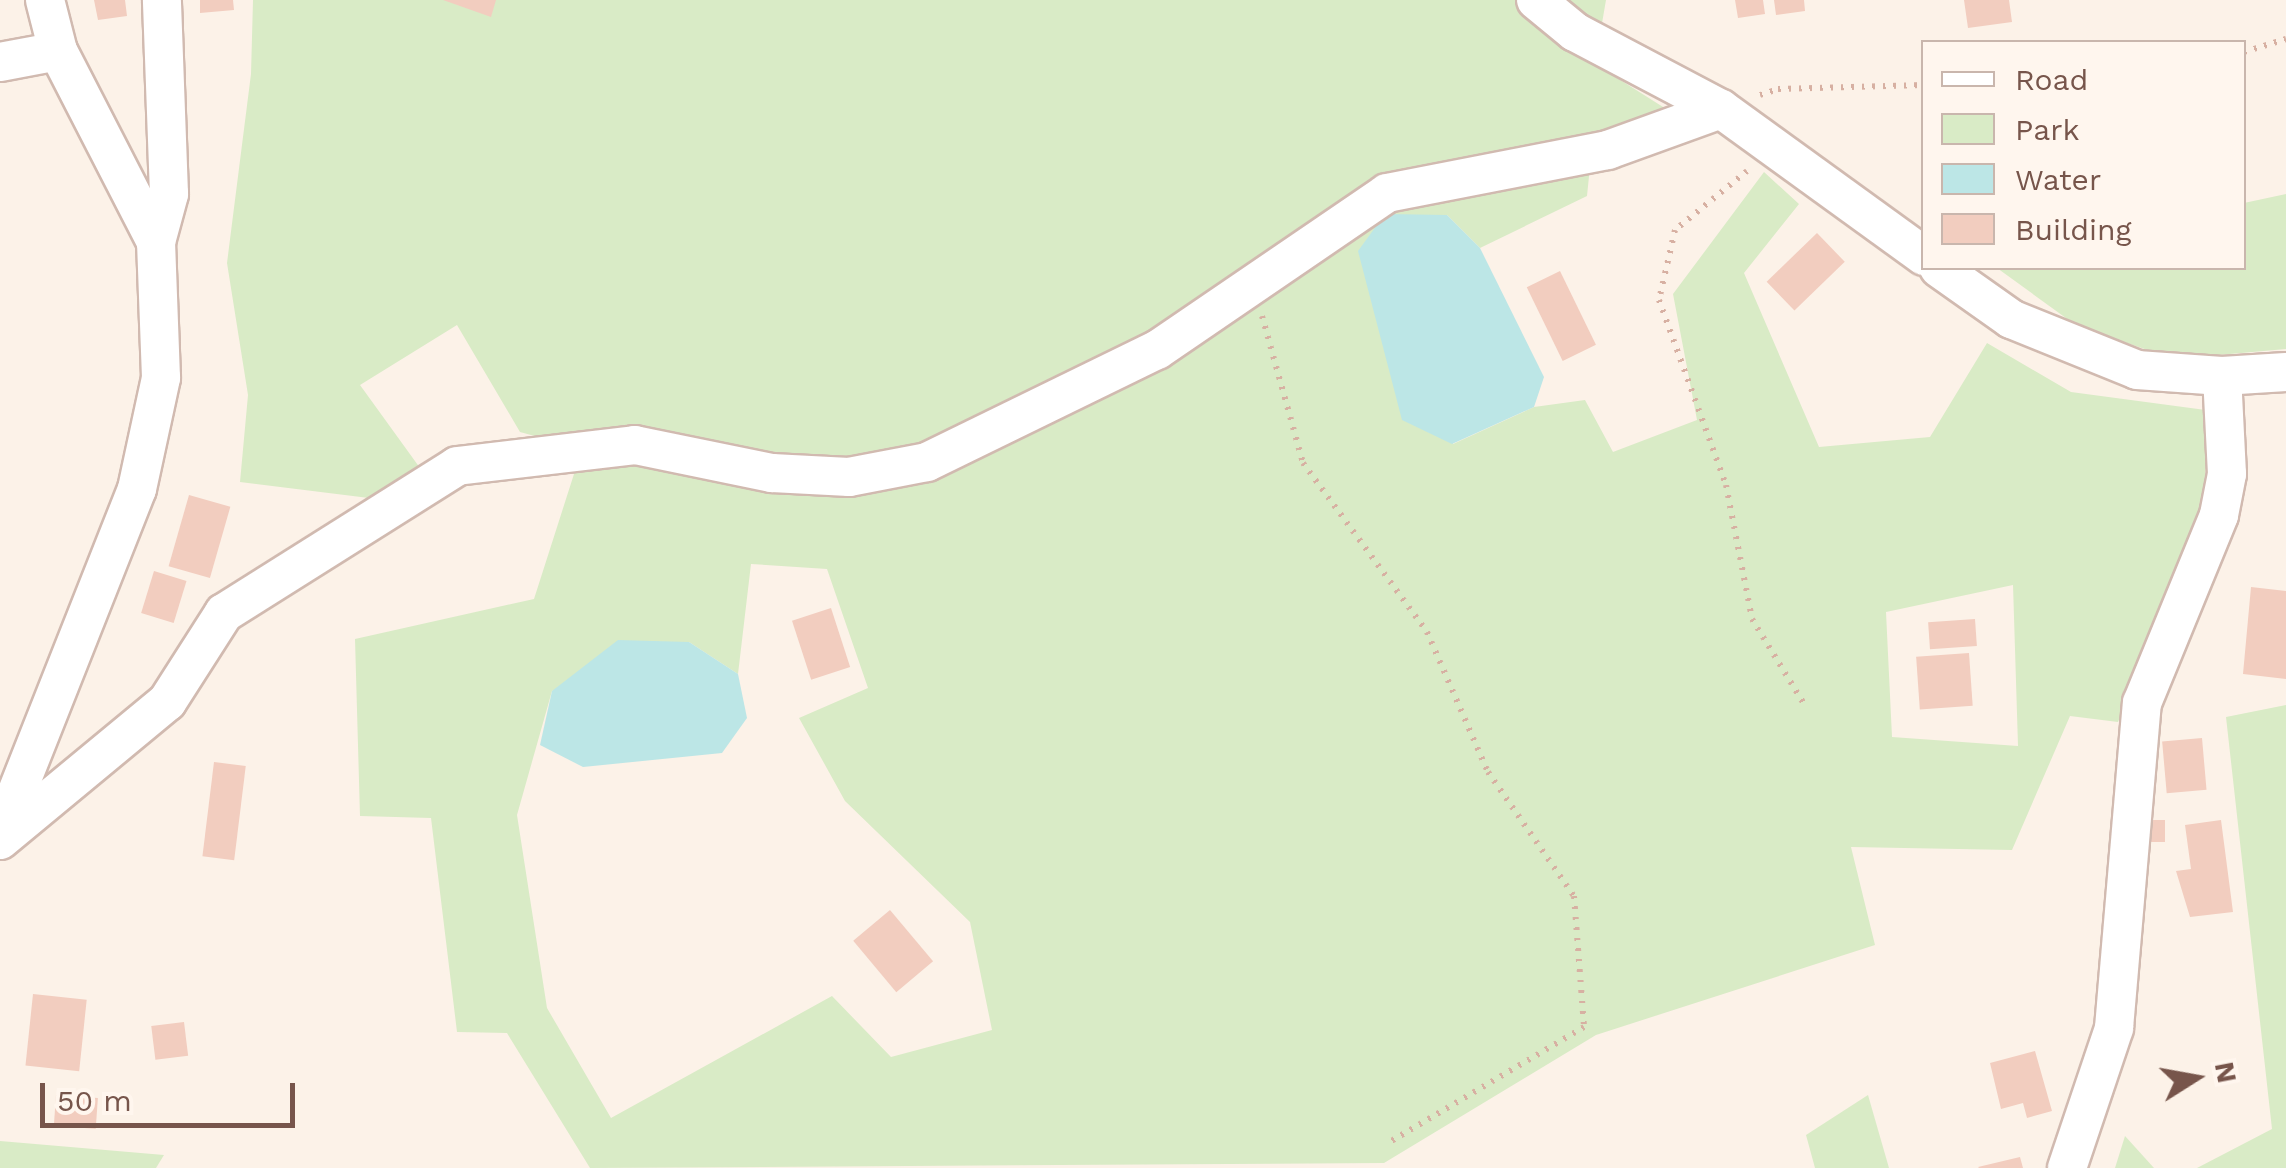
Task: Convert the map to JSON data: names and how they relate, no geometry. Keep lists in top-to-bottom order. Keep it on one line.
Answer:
{"legend":["Road","Park","Water","Building"],"scale_bar":"50 m","north":"right"}
